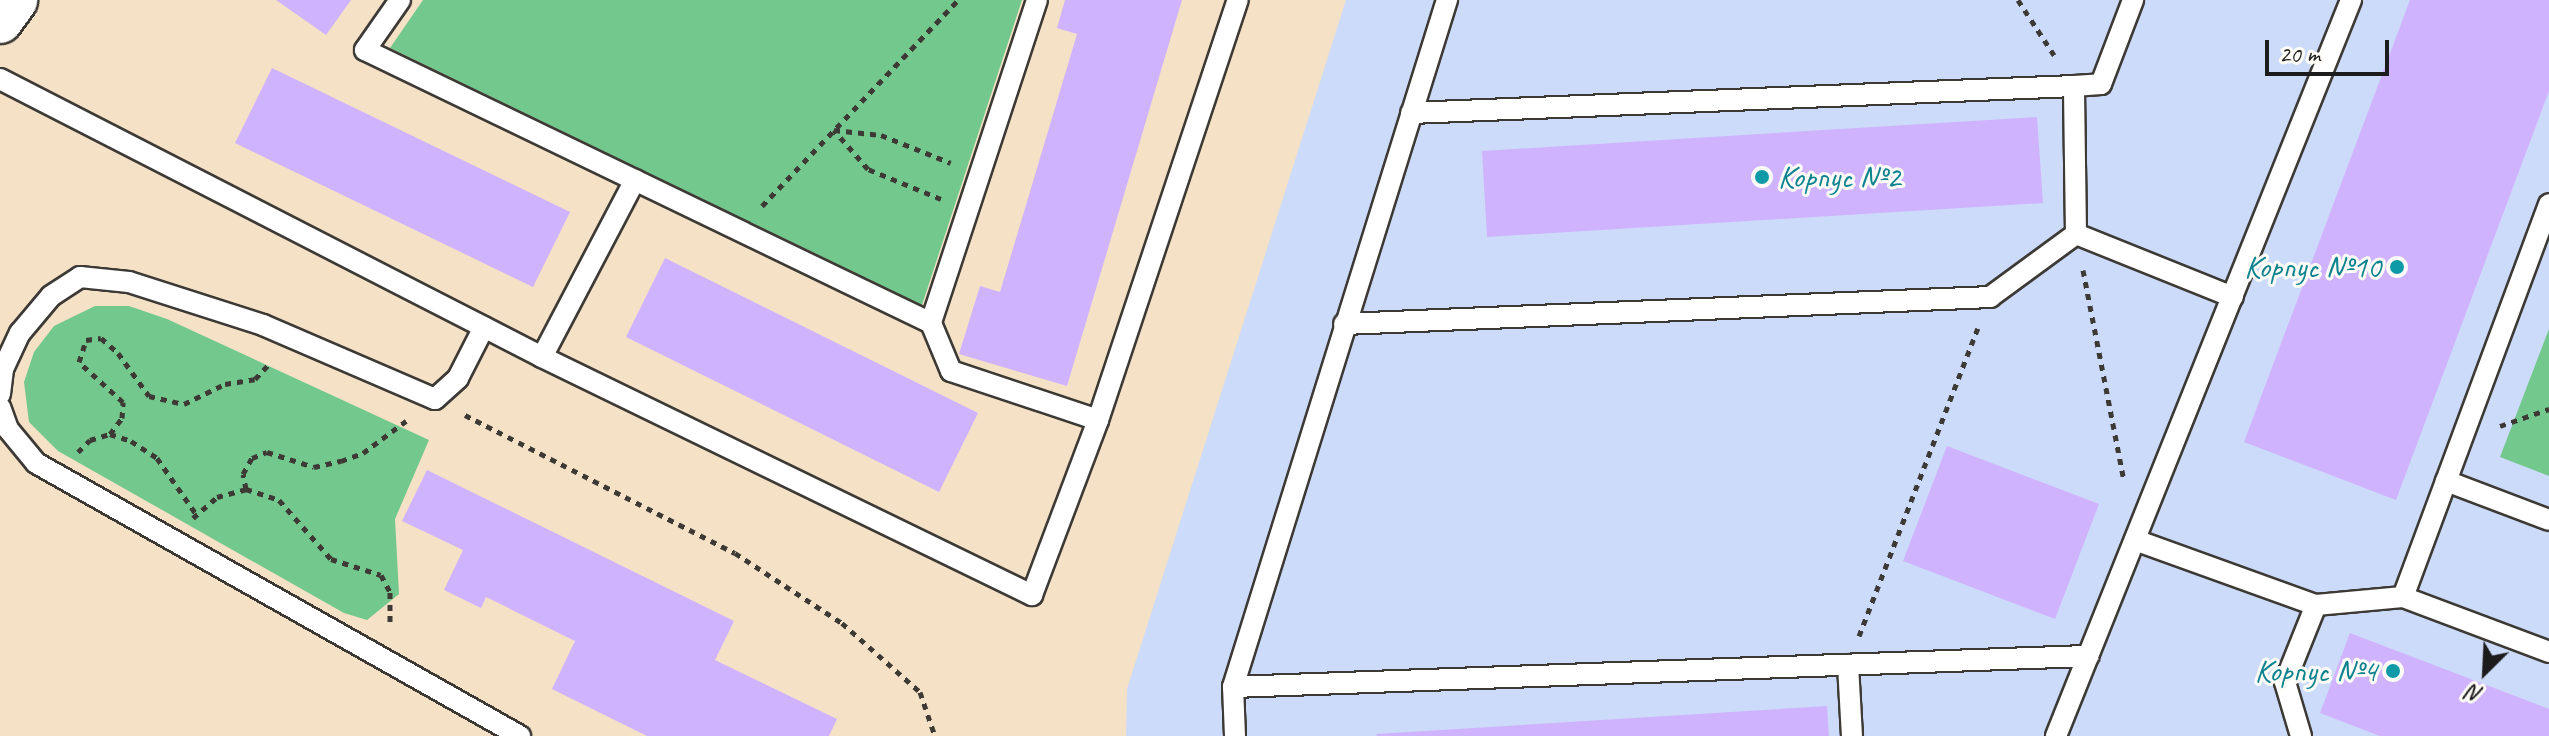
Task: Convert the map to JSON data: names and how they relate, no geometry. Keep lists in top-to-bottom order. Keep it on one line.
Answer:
{"places":["Корпус №2","Корпус №10","Корпус №4"],"scale_bar":"20 m","north":"bottom left"}
